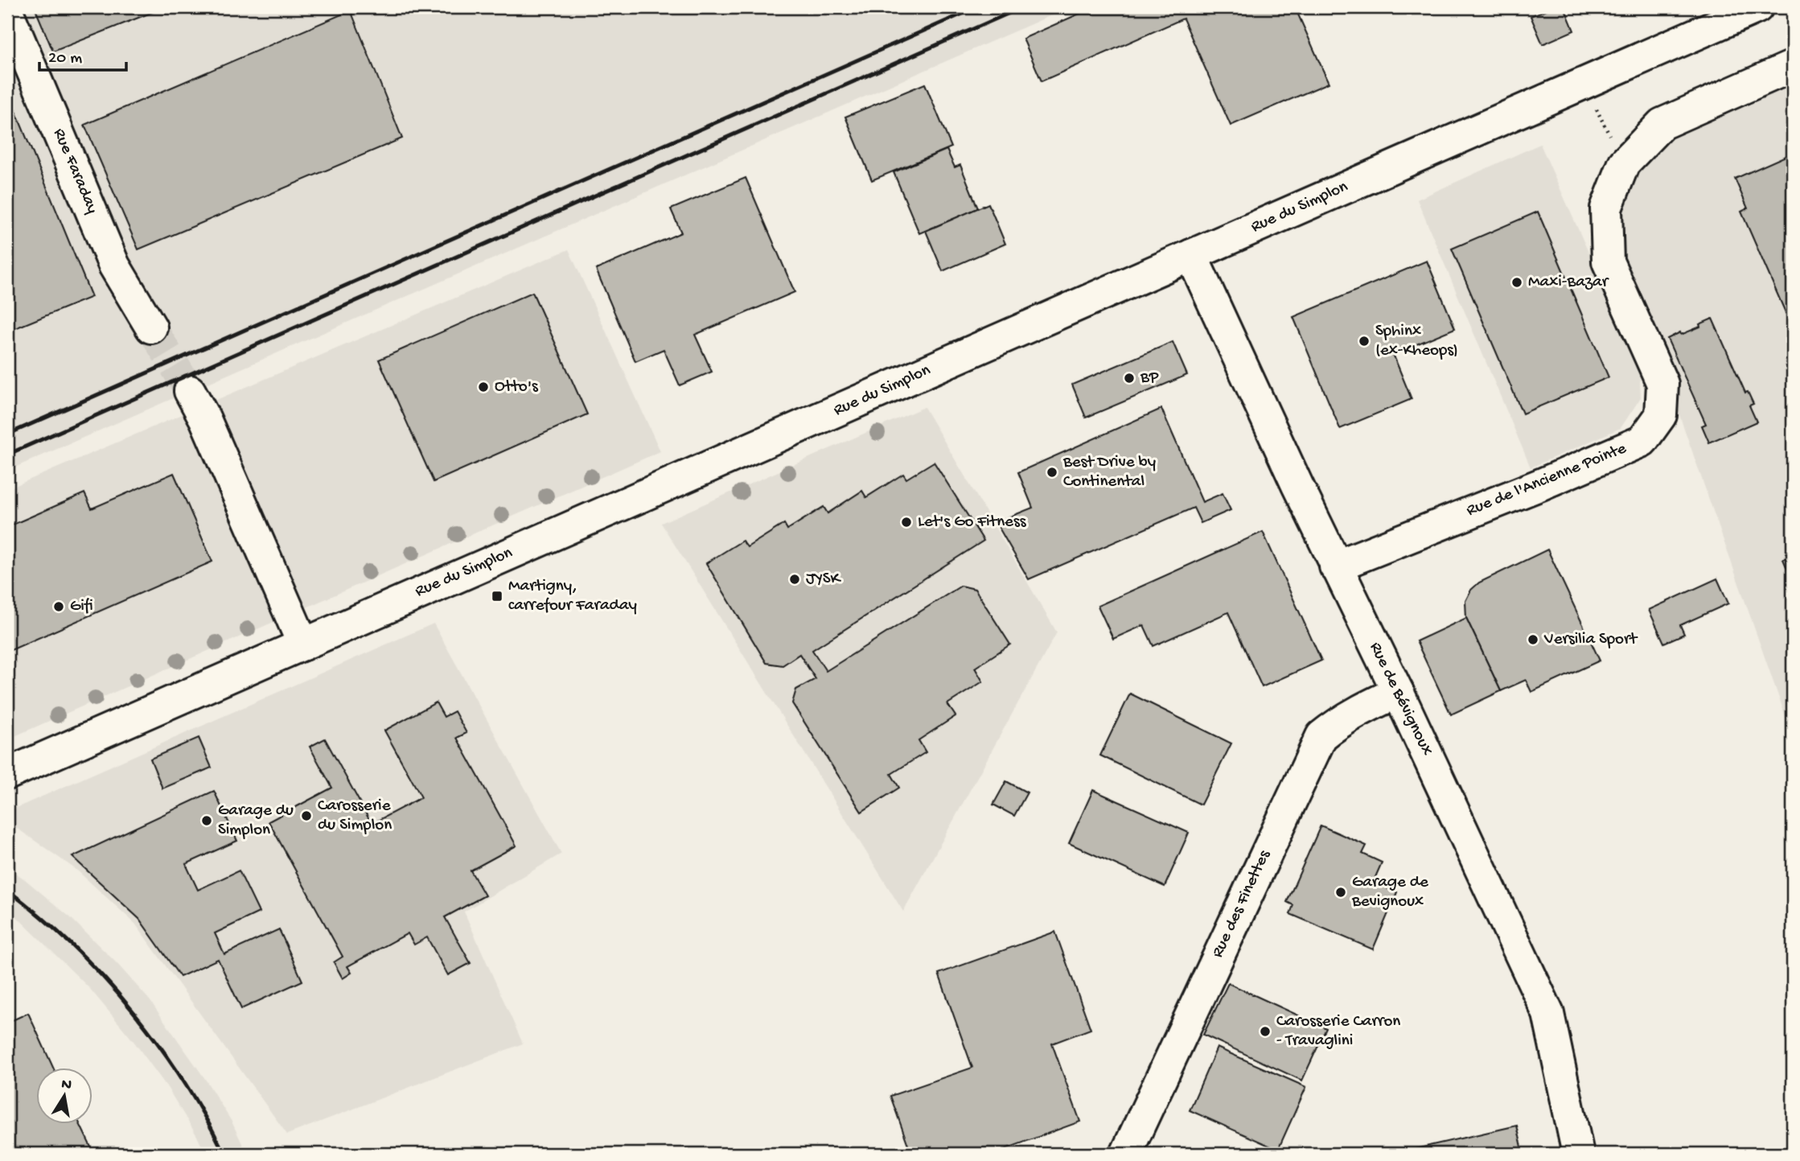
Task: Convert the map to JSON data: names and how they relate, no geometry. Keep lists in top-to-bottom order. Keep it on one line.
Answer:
{"streets":{"street":["Rue Faraday","Rue du Simplon","Rue de l'Ancienne Pointe","Rue de Bévignoux","Rue des Finettes"]},"crossings":[["Rue du Simplon","Rue de Bévignoux"],["Rue de l'Ancienne Pointe","Rue de Bévignoux"],["Rue de Bévignoux","Rue des Finettes"]],"places":{"other":["Maxi-Bazar","Sphinx (ex-Kheops)","BP","Otto's","Best Drive by Continental","Let's Go Fitness","JYSK","Gifi","Versilia Sport","Carosserie du Simplon","Garage du Simplon","Garage de Bevignoux","Carosserie Carron - Travaglini"],"transit":["Martigny, carrefour Faraday"]},"scale_bar":"20 m","north":"top"}
